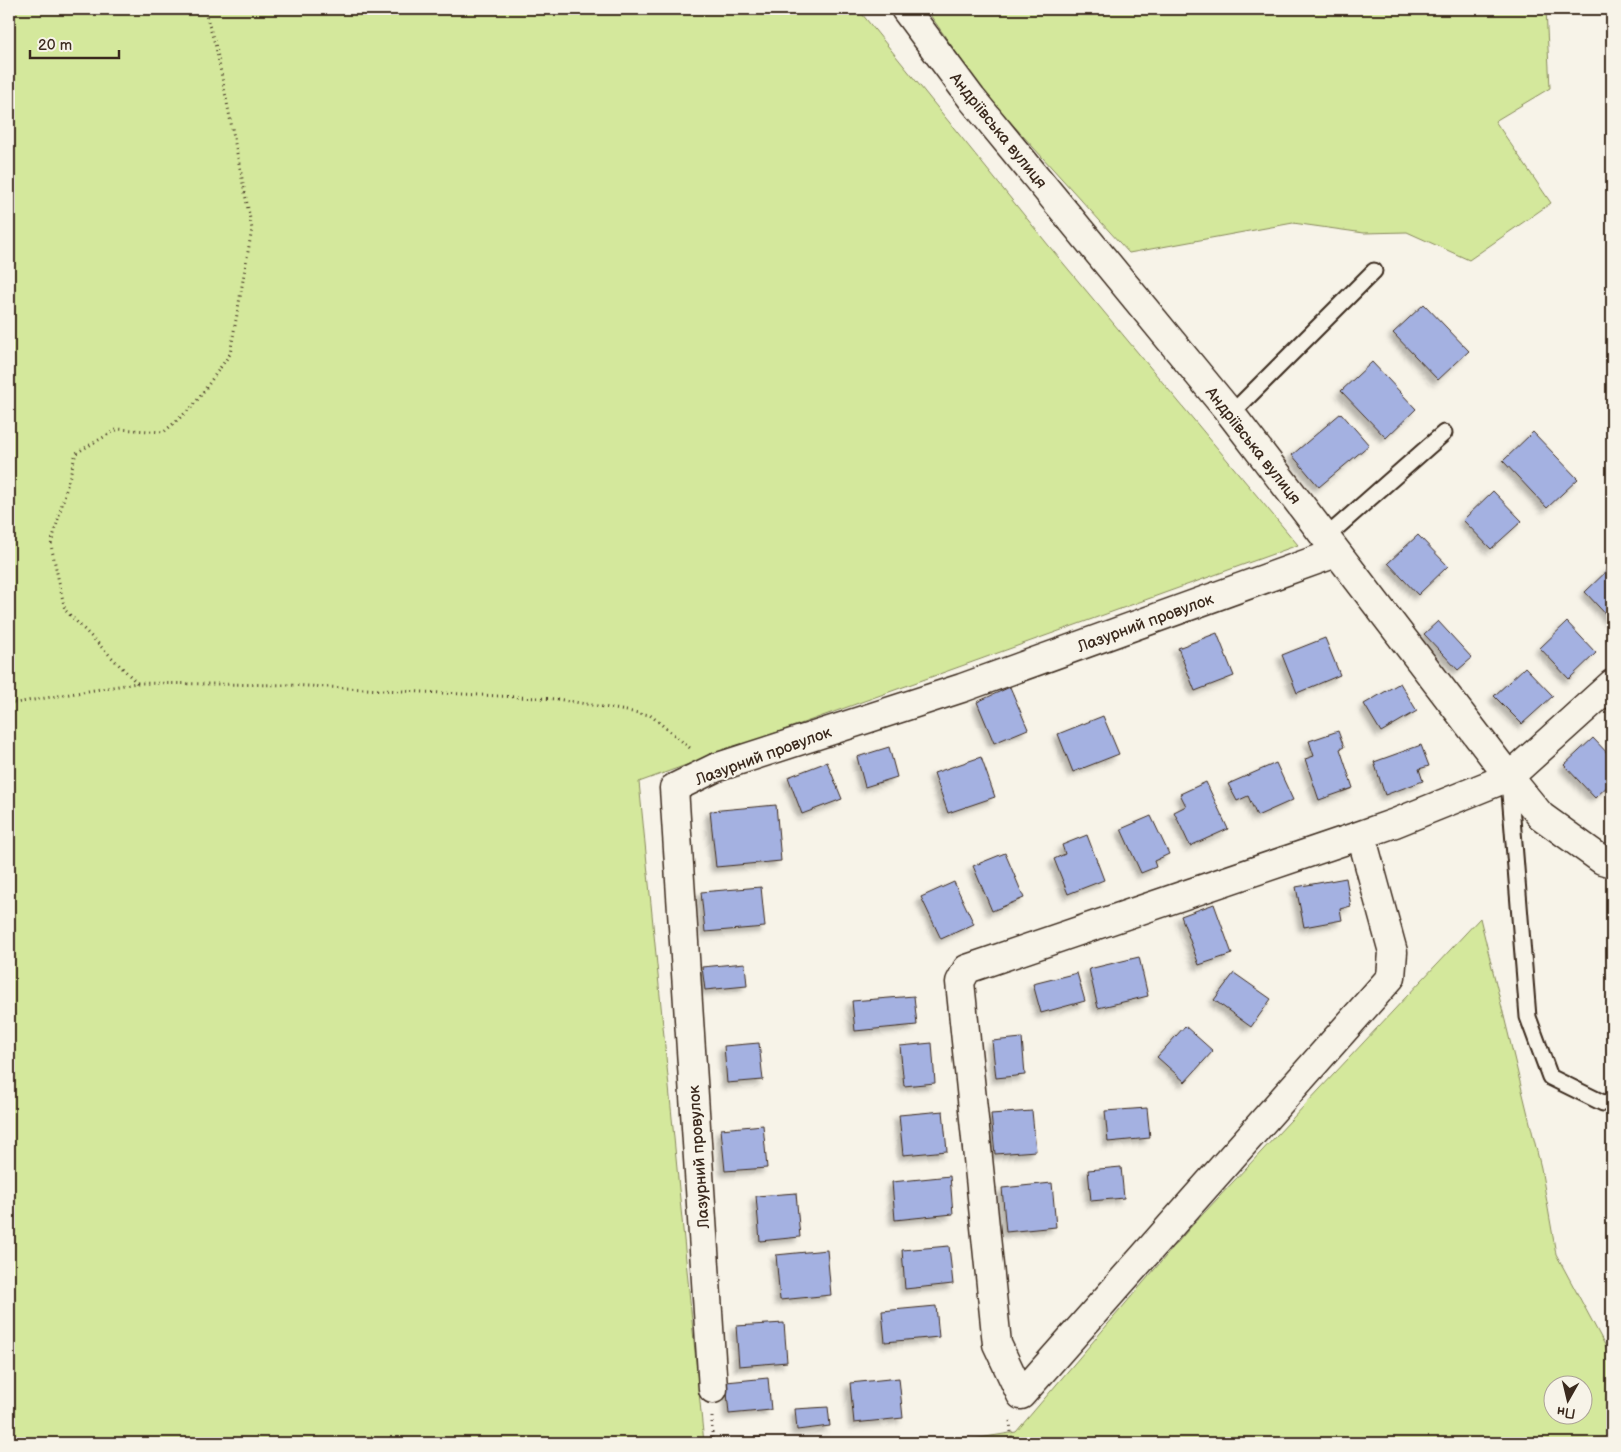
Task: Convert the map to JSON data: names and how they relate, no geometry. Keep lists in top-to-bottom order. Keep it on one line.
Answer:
{"streets":{"street":["Андріївська вулиця","Лазурний провулок"]},"crossings":[["Андріївська вулиця","Лазурний провулок"]],"scale_bar":"20 m","north":"bottom"}
